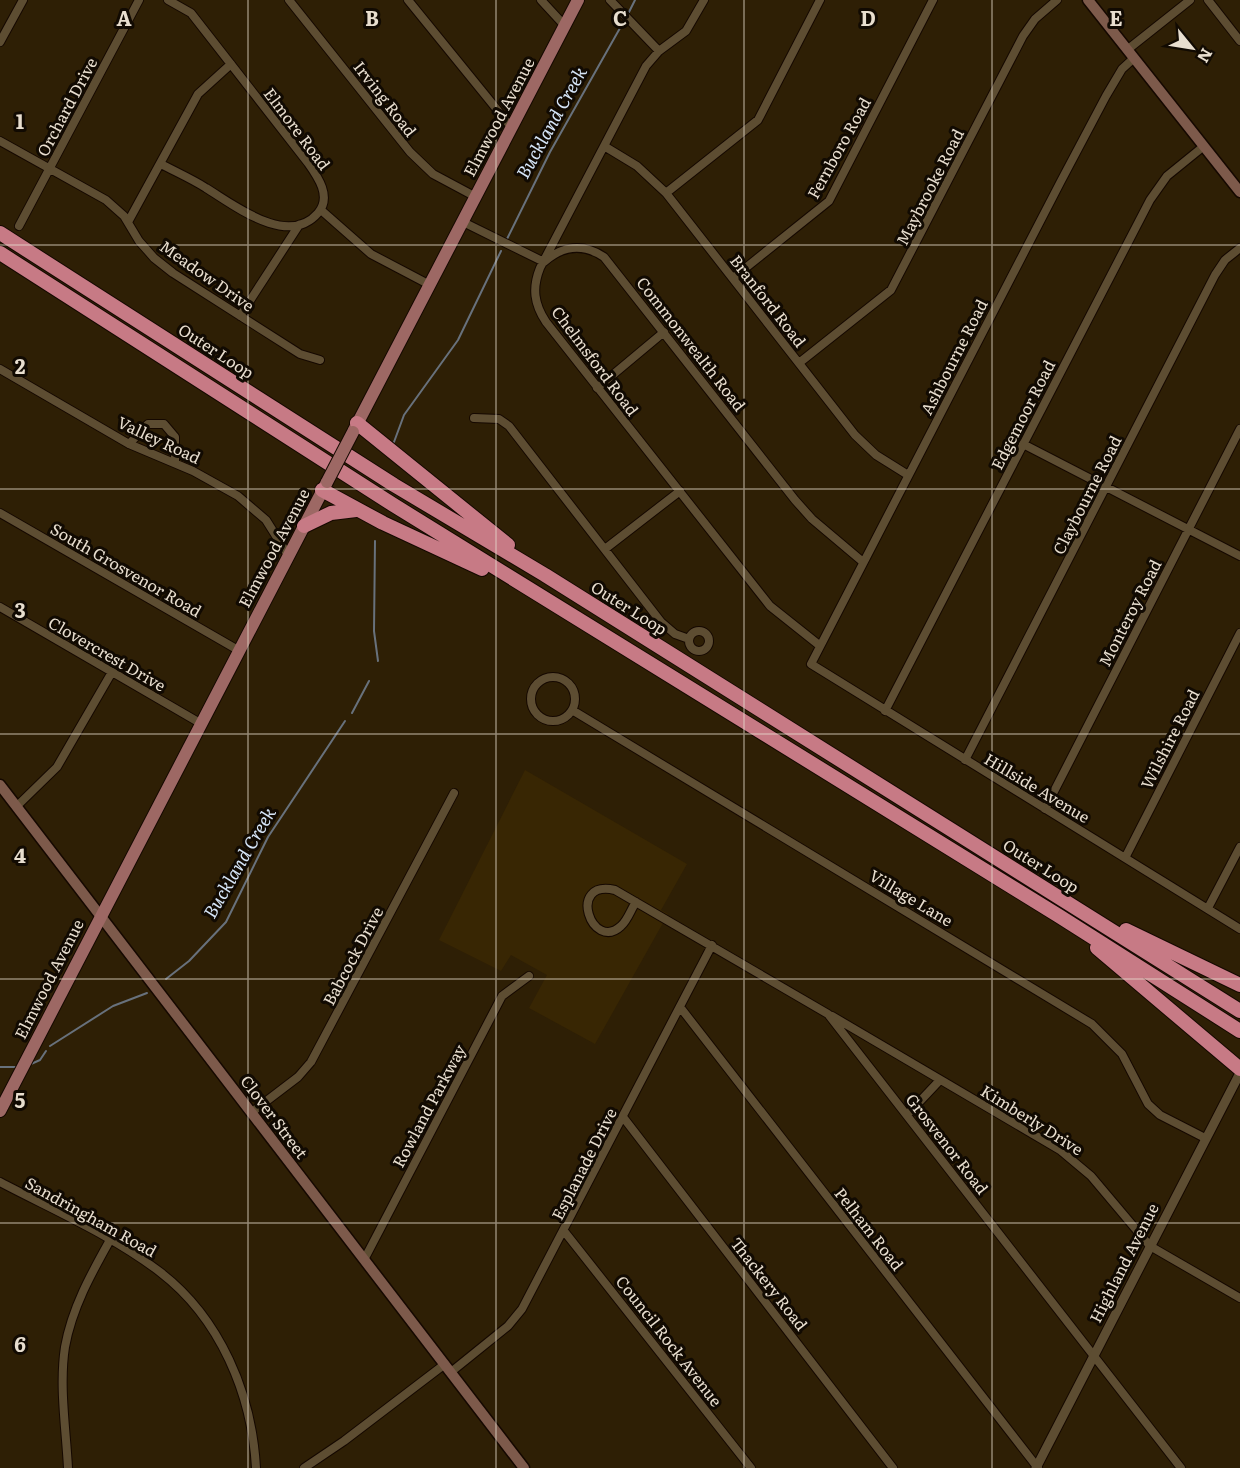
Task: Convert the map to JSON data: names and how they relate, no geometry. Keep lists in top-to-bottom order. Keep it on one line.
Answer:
{"streets":{"highway":["Outer Loop"],"main road":["Elmwood Avenue","Clover Street"],"street":["Irving Road","Orchard Drive","Elmore Road","Fernboro Road","Maybrooke Road","Meadow Drive","Branford Road","Commonwealth Road","Ashbourne Road","Chelmsford Road","Edgemoor Road","Valley Road","Claybourne Road","South Grosvenor Road","Monteroy Road","Clovercrest Drive","Wilshire Road","Hillside Avenue","Village Lane","Babcock Drive","Rowland Parkway","Kimberly Drive","Grosvenor Road","Esplanade Drive","Sandringham Road","Pelham Road","Highland Avenue","Thackery Road","Council Rock Avenue"]},"crossings":[["Irving Road","Elmwood Avenue"],["Orchard Drive","Meadow Drive"],["Elmwood Avenue","Valley Road"],["Elmwood Avenue","South Grosvenor Road"],["Elmwood Avenue","Clovercrest Drive"],["Elmwood Avenue","Clover Street"],["Fernboro Road","Branford Road"],["Maybrooke Road","Branford Road"],["Branford Road","Ashbourne Road"],["Branford Road","Chelmsford Road"],["Commonwealth Road","Ashbourne Road"],["Commonwealth Road","Chelmsford Road"],["Ashbourne Road","Chelmsford Road"],["Ashbourne Road","Hillside Avenue"],["Edgemoor Road","Hillside Avenue"],["Claybourne Road","Hillside Avenue"],["Monteroy Road","Hillside Avenue"],["Wilshire Road","Hillside Avenue"],["Village Lane","Highland Avenue"],["Babcock Drive","Clover Street"],["Rowland Parkway","Clover Street"],["Clover Street","Esplanade Drive"],["Kimberly Drive","Grosvenor Road"],["Kimberly Drive","Highland Avenue"],["Grosvenor Road","Esplanade Drive"],["Grosvenor Road","Highland Avenue"],["Esplanade Drive","Pelham Road"],["Esplanade Drive","Thackery Road"],["Esplanade Drive","Council Rock Avenue"],["Pelham Road","Highland Avenue"]],"water":["Buckland Creek"],"north":"bottom right","grid":{"columns":["A","B","C","D","E"],"rows":["1","2","3","4","5","6"]}}
